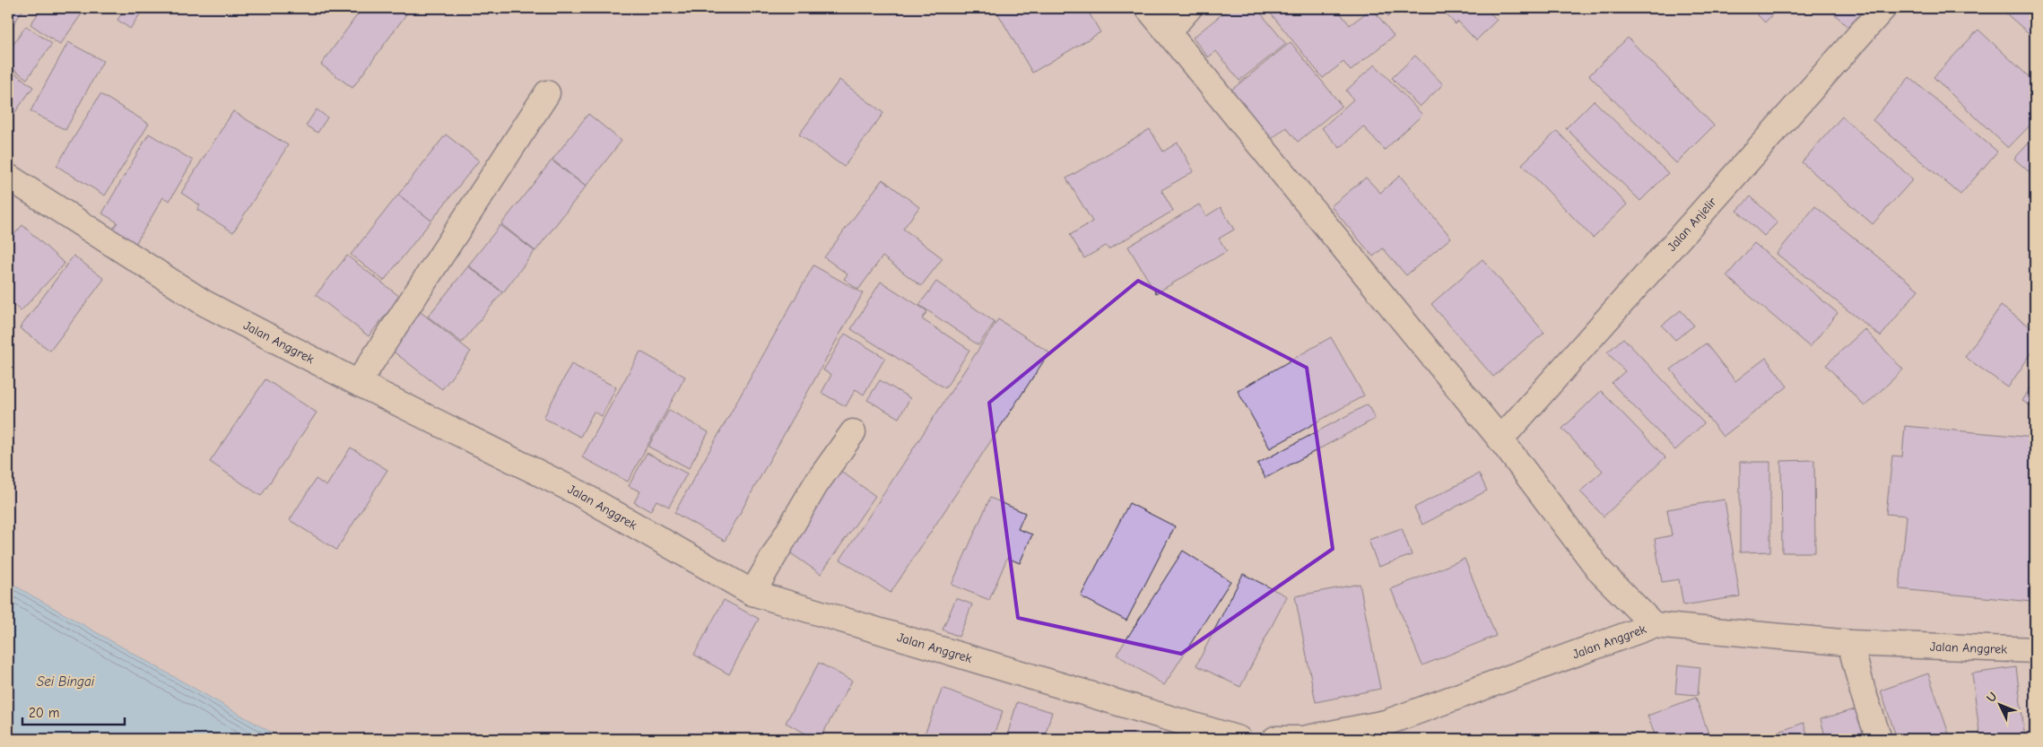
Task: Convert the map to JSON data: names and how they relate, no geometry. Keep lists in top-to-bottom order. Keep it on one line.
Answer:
{"streets":{"street":["Jalan Anjelir","Jalan Anggrek"]},"water":["Sei Bingai"],"scale_bar":"20 m","north":"top left"}
